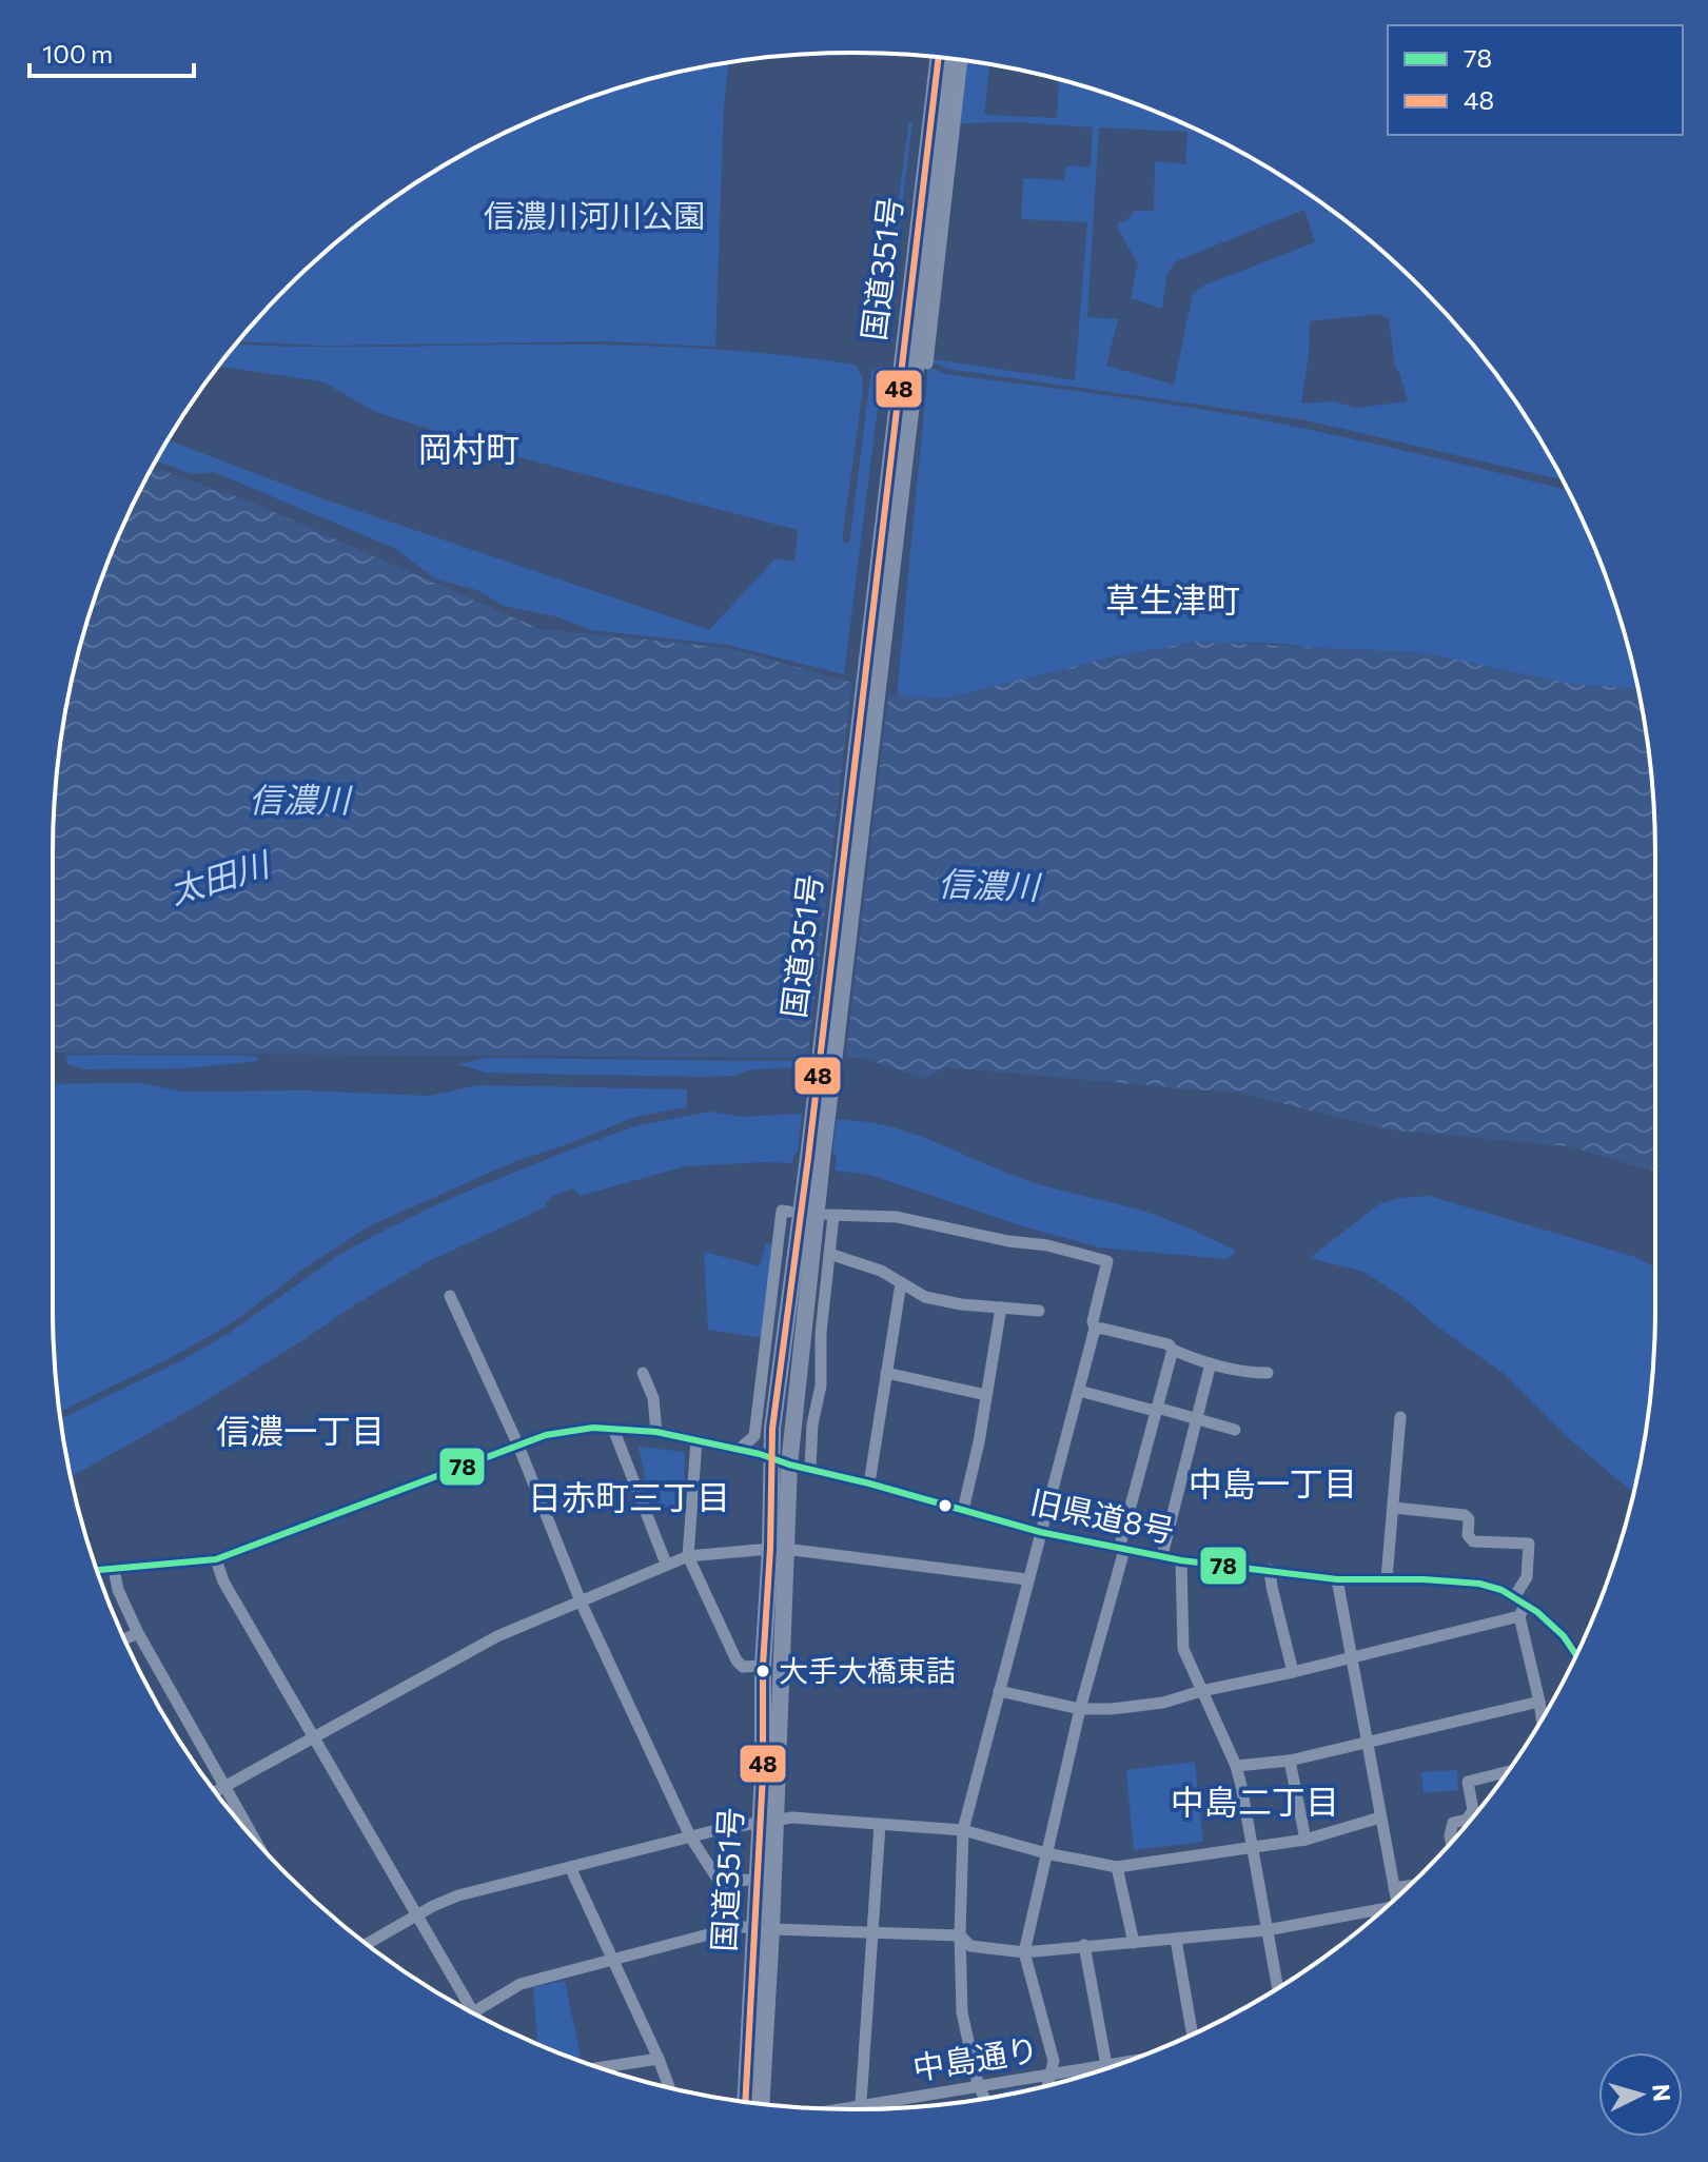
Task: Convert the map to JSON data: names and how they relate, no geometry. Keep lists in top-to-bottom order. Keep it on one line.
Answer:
{"streets":{"highway":["国道351号"],"street":["旧県道8号","中島通り"]},"crossings":[["国道351号","旧県道8号"]],"districts":["岡村町","草生津町","信濃一丁目","中島一丁目","日赤町三丁目","中島二丁目"],"water":["信濃川","太田川"],"parks":["信濃川河川公園"],"places":["大手大橋東詰"],"lines":["transit line 48","transit line 78"],"legend":["78","48"],"scale_bar":"100 m","north":"right"}
